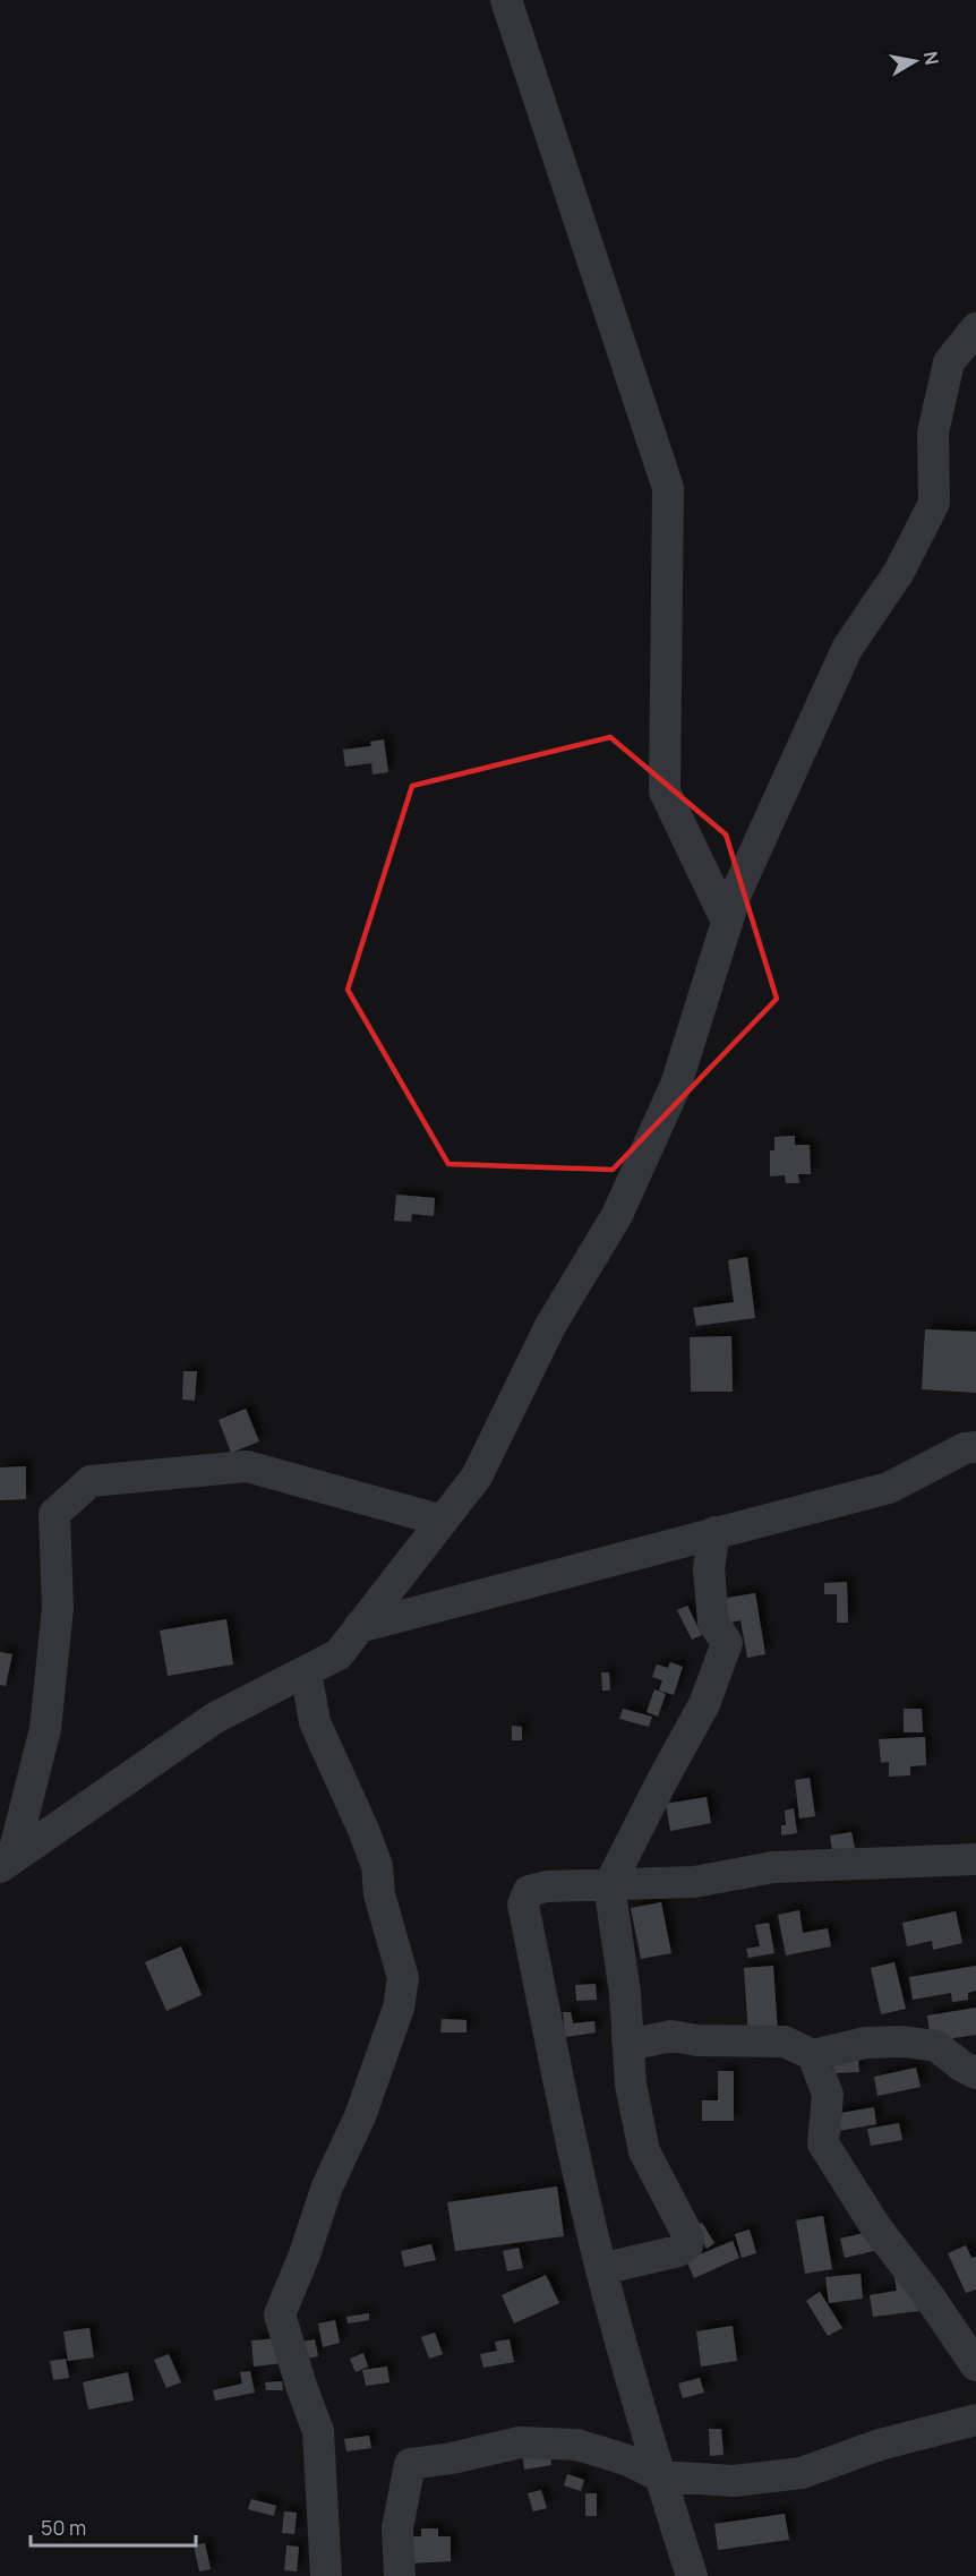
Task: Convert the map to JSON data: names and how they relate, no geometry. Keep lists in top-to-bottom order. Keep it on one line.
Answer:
{"scale_bar":"50 m","north":"right"}
